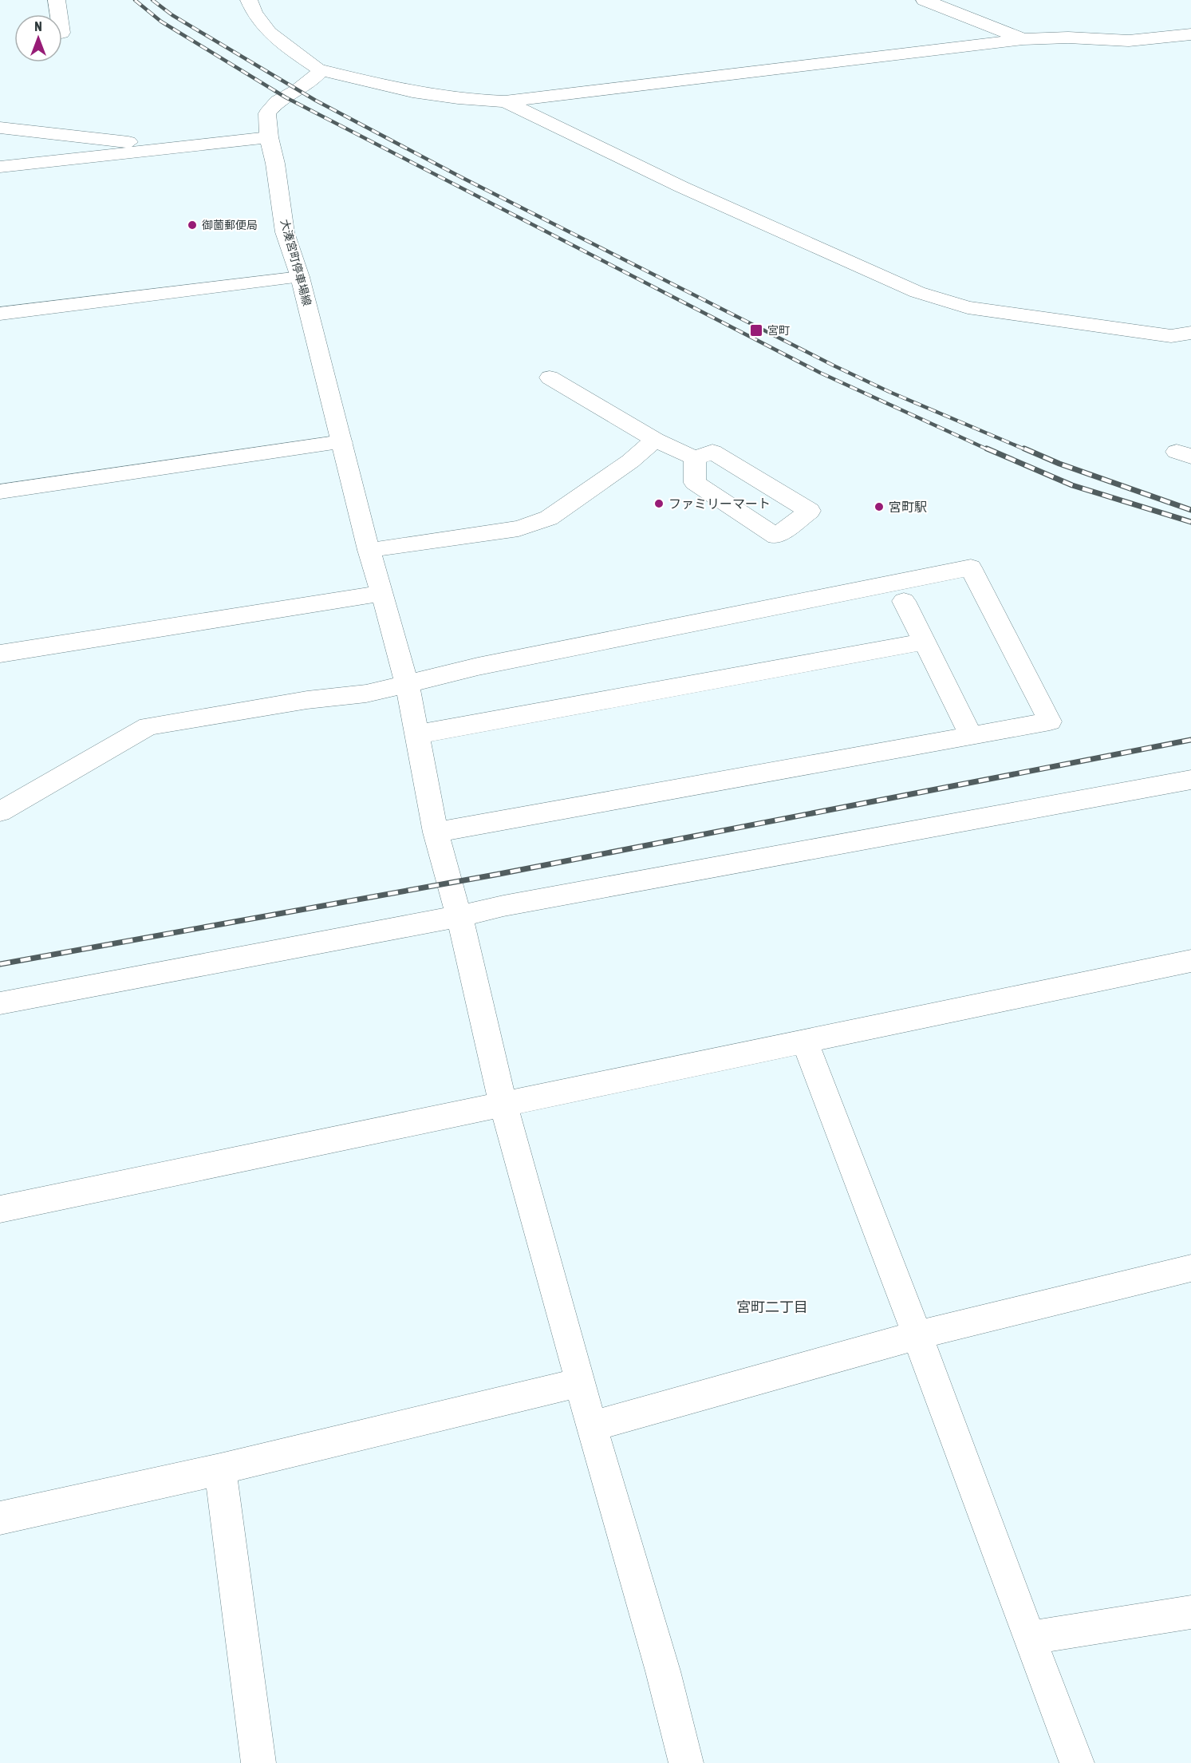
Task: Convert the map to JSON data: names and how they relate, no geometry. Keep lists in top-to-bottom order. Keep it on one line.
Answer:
{"streets":{"street":["大湊宮町停車場線"]},"districts":["宮町二丁目"],"places":{"other":["御薗郵便局","ファミリーマート","宮町駅"],"transit":["宮町"]},"north":"top"}
